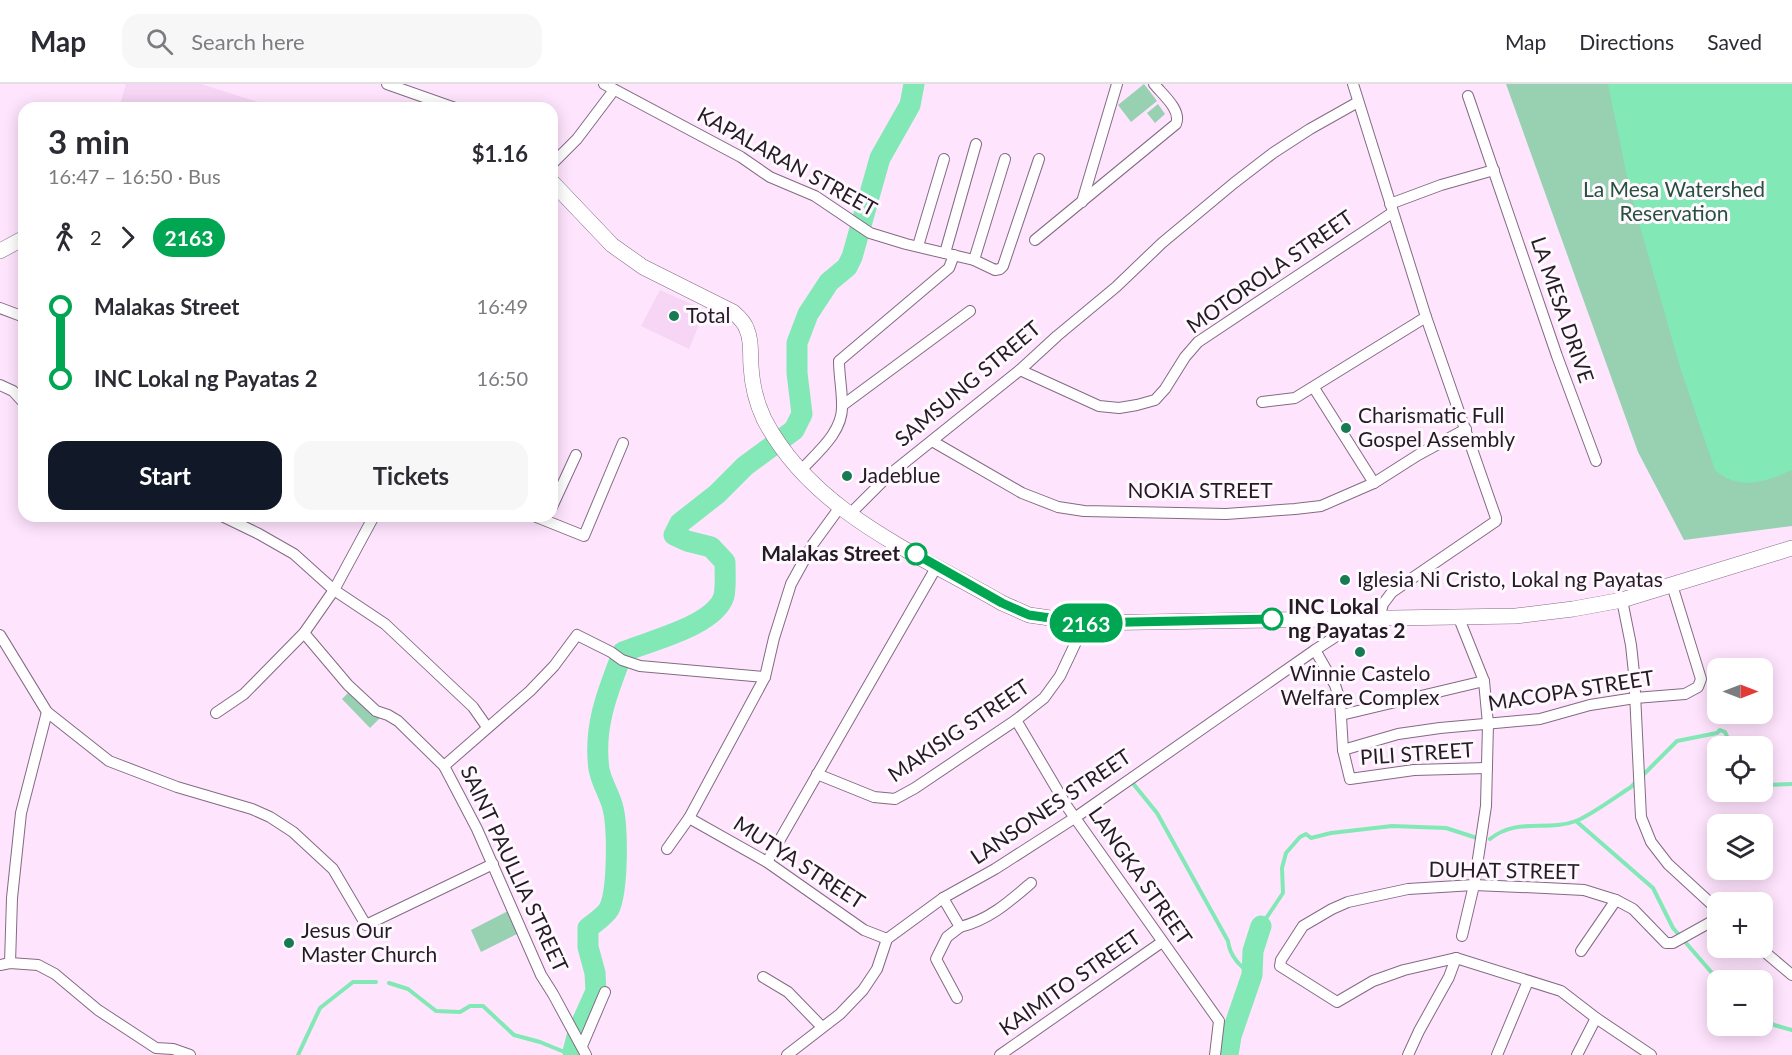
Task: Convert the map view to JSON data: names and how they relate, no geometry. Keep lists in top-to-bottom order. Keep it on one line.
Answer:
{"streets":{"street":["KAPALARAN STREET","MOTOROLA STREET","LA MESA DRIVE","SAMSUNG STREET","NOKIA STREET","MACOPA STREET","MAKISIG STREET","PILI STREET","LANSONES STREET","MUTYA STREET","SAINT PAULLIA STREET","DUHAT STREET","LANGKA STREET","KAIMITO STREET"]},"crossings":[["MOTOROLA STREET","SAMSUNG STREET"],["SAMSUNG STREET","NOKIA STREET"],["SAMSUNG STREET","MUTYA STREET"],["MACOPA STREET","PILI STREET"],["MAKISIG STREET","LANGKA STREET"],["LANSONES STREET","MUTYA STREET"],["LANSONES STREET","LANGKA STREET"],["LANGKA STREET","KAIMITO STREET"]],"parks":["La Mesa Watershed Reservation"],"places":["Total","Charismatic Full Gospel Assembly","Jadeblue","Malakas Street","Iglesia Ni Cristo, Lokal ng Payatas","INC Lokal ng Payatas 2","Winnie Castelo Welfare Complex","Jesus Our Master Church"],"lines":["bus line 2163"],"north":"right","page":{"header":"Map","search":"Search here","nav":["Map","Directions","Saved"],"on_map":"2163","heading":["3 min","16:47 – 16:50 · Bus","$1.16"],"legs":["2","2163"],"list":[{"name":"Malakas Street","value":"16:49"},{"name":"INC Lokal ng Payatas 2","value":"16:50"}],"buttons":["Start","Tickets"],"map_buttons":["+","−"]}}
